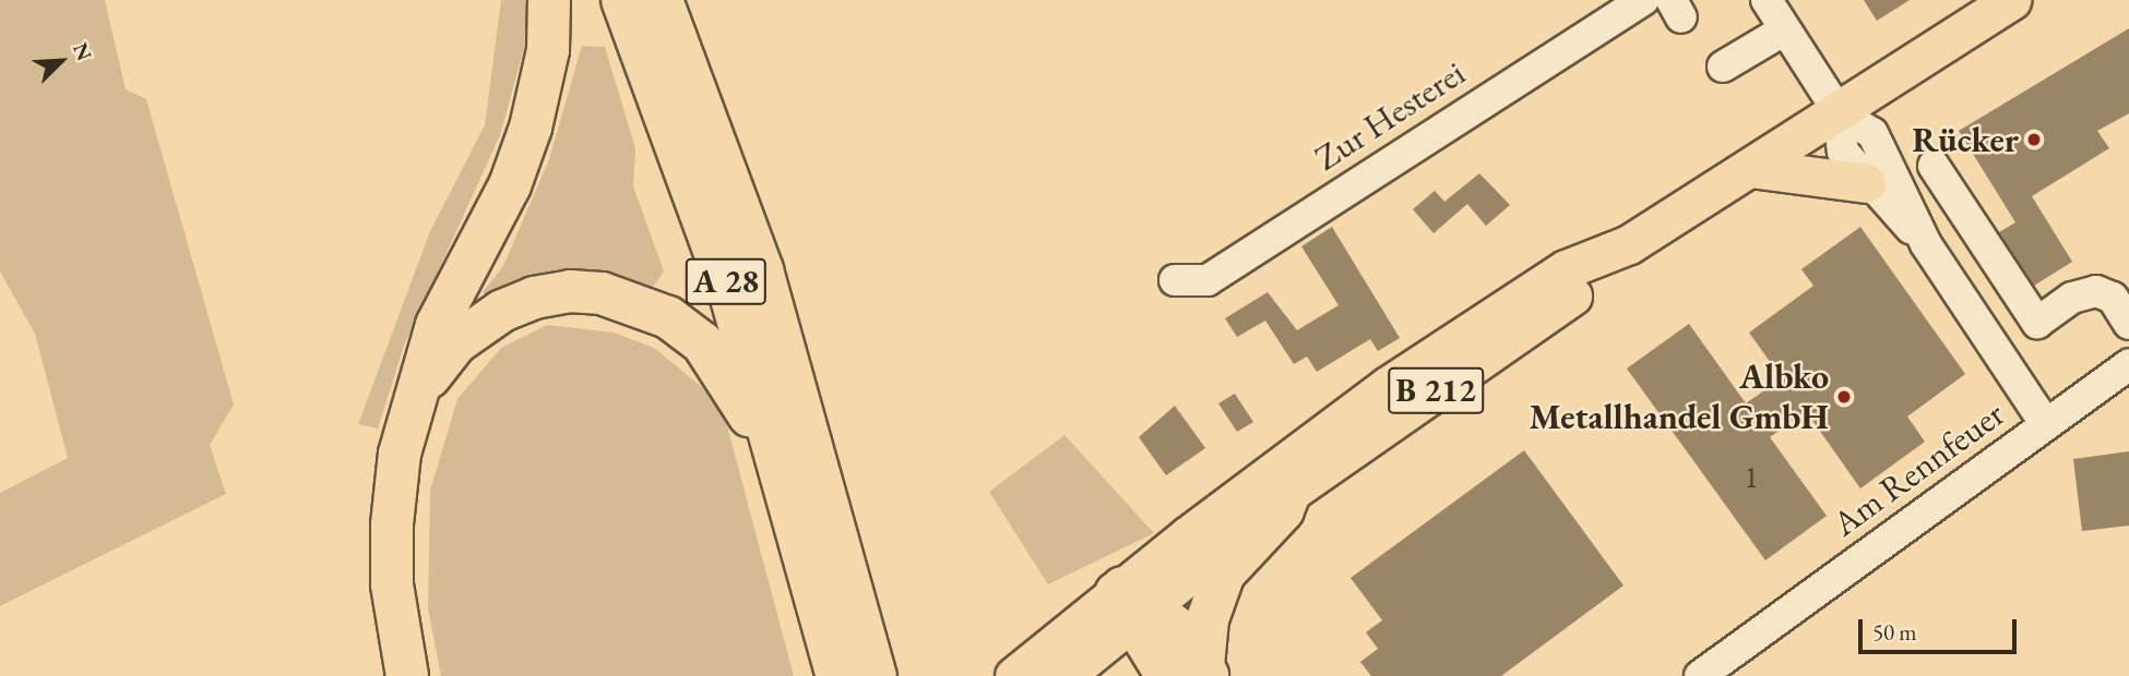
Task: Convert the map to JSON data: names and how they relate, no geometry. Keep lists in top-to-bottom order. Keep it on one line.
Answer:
{"streets":{"highway":["A 28"],"main road":["B 212"],"street":["Zur Hesterei","Am Rennfeuer"]},"crossings":[["B 212","Am Rennfeuer"]],"places":["Rücker","Albko Metallhandel GmbH"],"house_numbers":["1"],"scale_bar":"50 m","north":"top right"}
